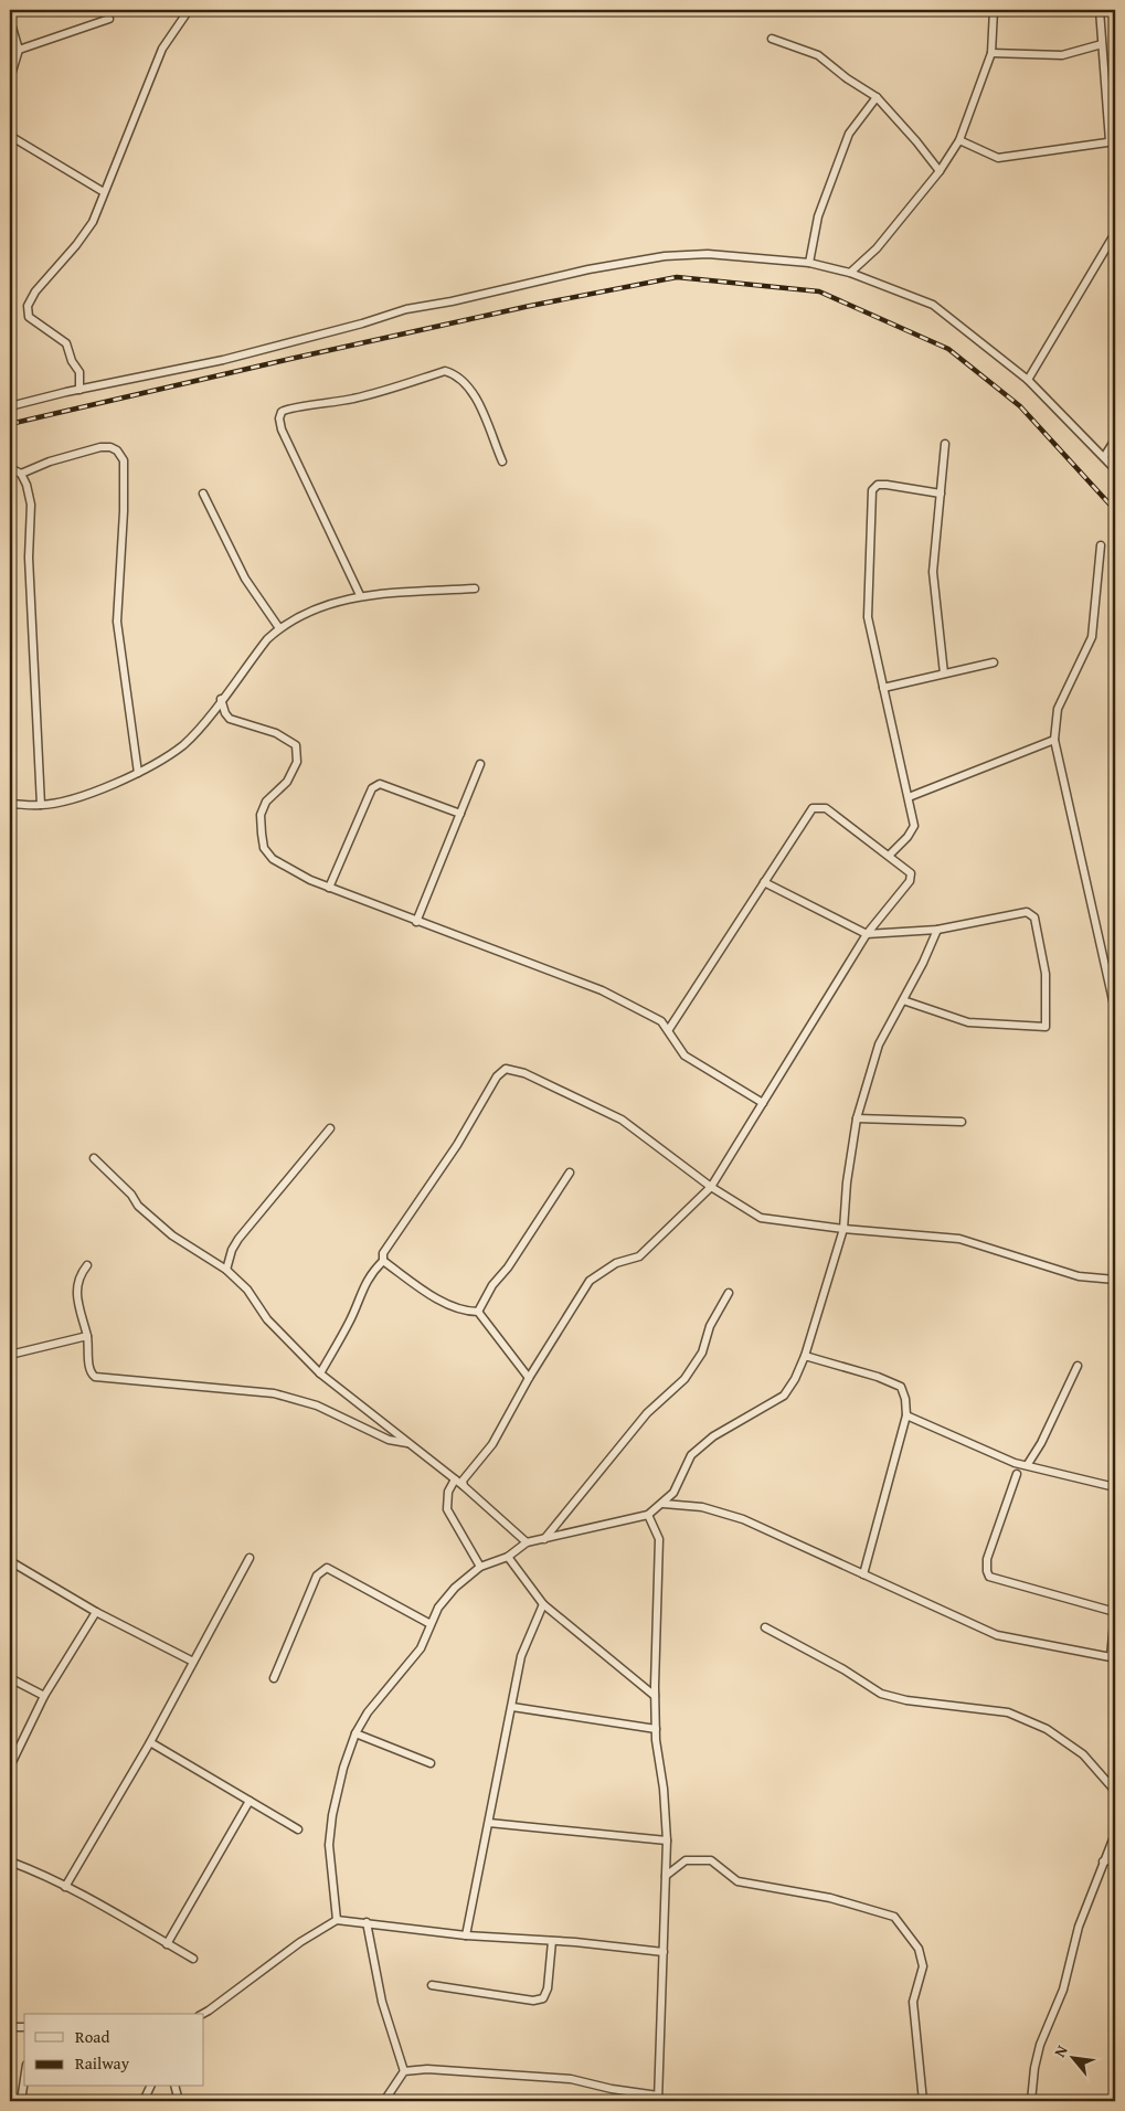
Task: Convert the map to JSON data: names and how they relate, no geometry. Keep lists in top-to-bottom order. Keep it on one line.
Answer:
{"legend":["Road","Railway"],"north":"top left"}
